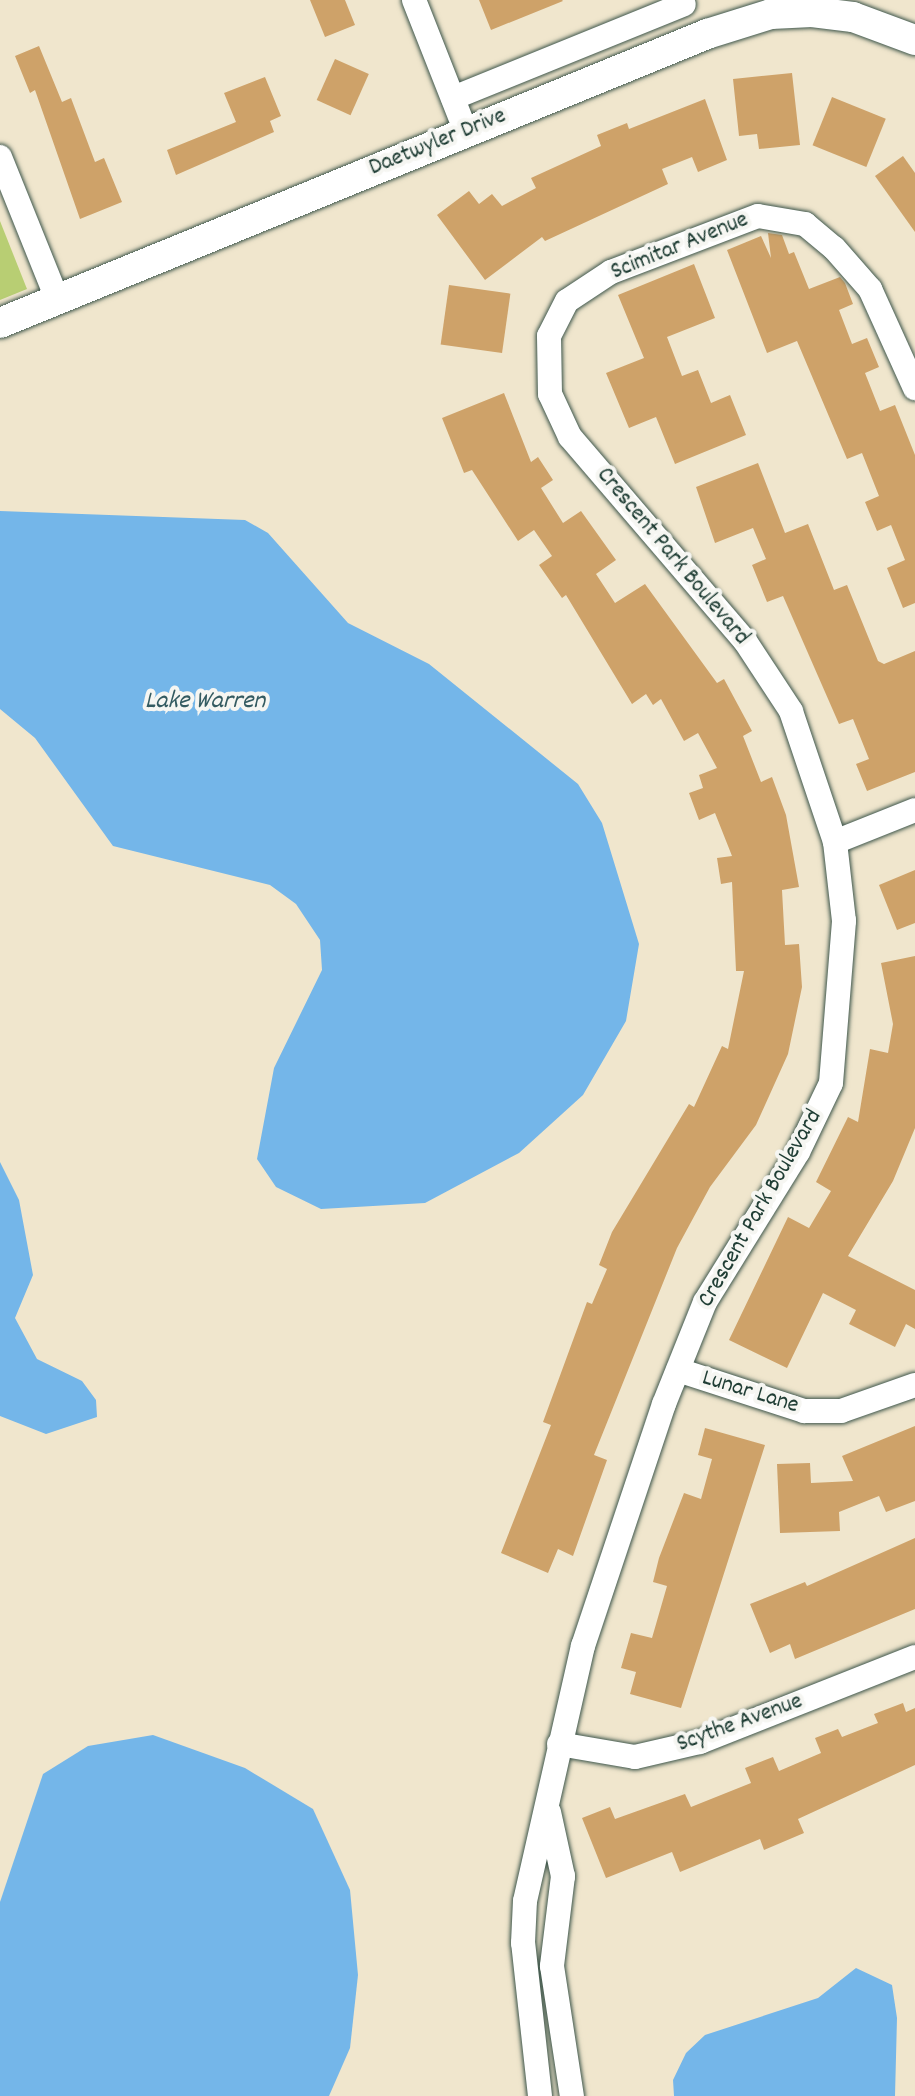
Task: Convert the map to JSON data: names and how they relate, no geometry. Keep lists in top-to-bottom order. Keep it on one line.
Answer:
{"streets":{"street":["Daetwyler Drive","Scimitar Avenue","Crescent Park Boulevard","Lunar Lane","Scythe Avenue"]},"crossings":[["Scimitar Avenue","Crescent Park Boulevard"],["Crescent Park Boulevard","Lunar Lane"],["Crescent Park Boulevard","Scythe Avenue"]],"water":["Lake Warren"]}
